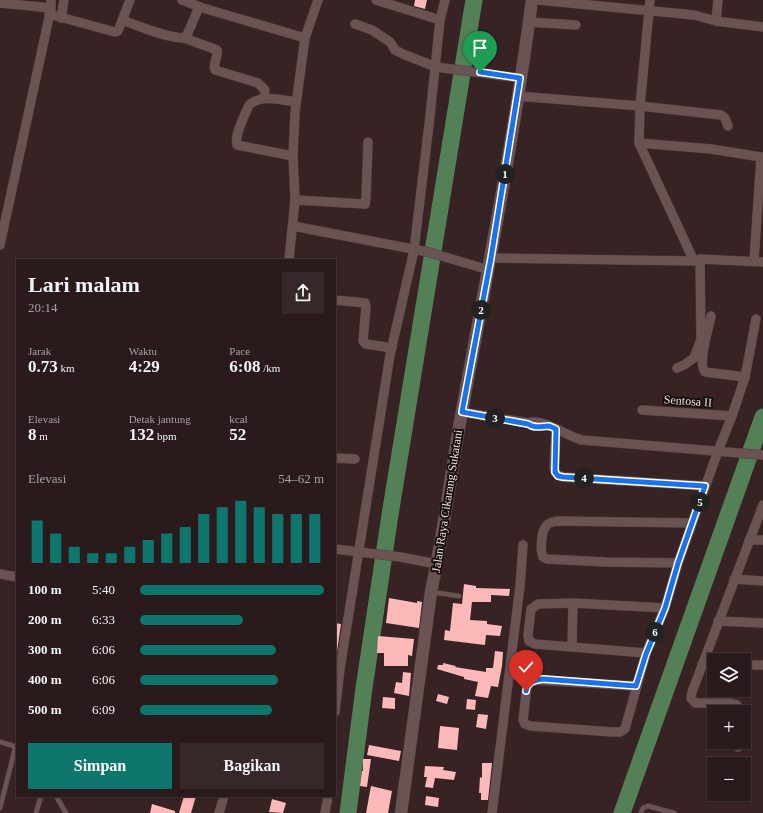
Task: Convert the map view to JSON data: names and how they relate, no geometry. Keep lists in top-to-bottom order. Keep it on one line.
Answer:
{"streets":{"main road":["Jalan Raya Cikarang Sukatani"],"street":["Sentosa II"]},"page":{"pins":["1","2","3","4","5","6"],"heading":["Lari malam","20:14"],"stats":[["Jarak","0.73 km"],["Waktu","4:29"],["Pace","6:08 /km"],["Elevasi","8 m"],["Detak jantung","132 bpm"],["kcal","52"]],"chart":["Elevasi","54–62 m"],"list":[{"name":"100 m","note":"5:40"},{"name":"200 m","note":"6:33"},{"name":"300 m","note":"6:06"},{"name":"400 m","note":"6:06"},{"name":"500 m","note":"6:09"}],"map_buttons":["+","−"],"buttons":["Simpan","Bagikan"]}}
